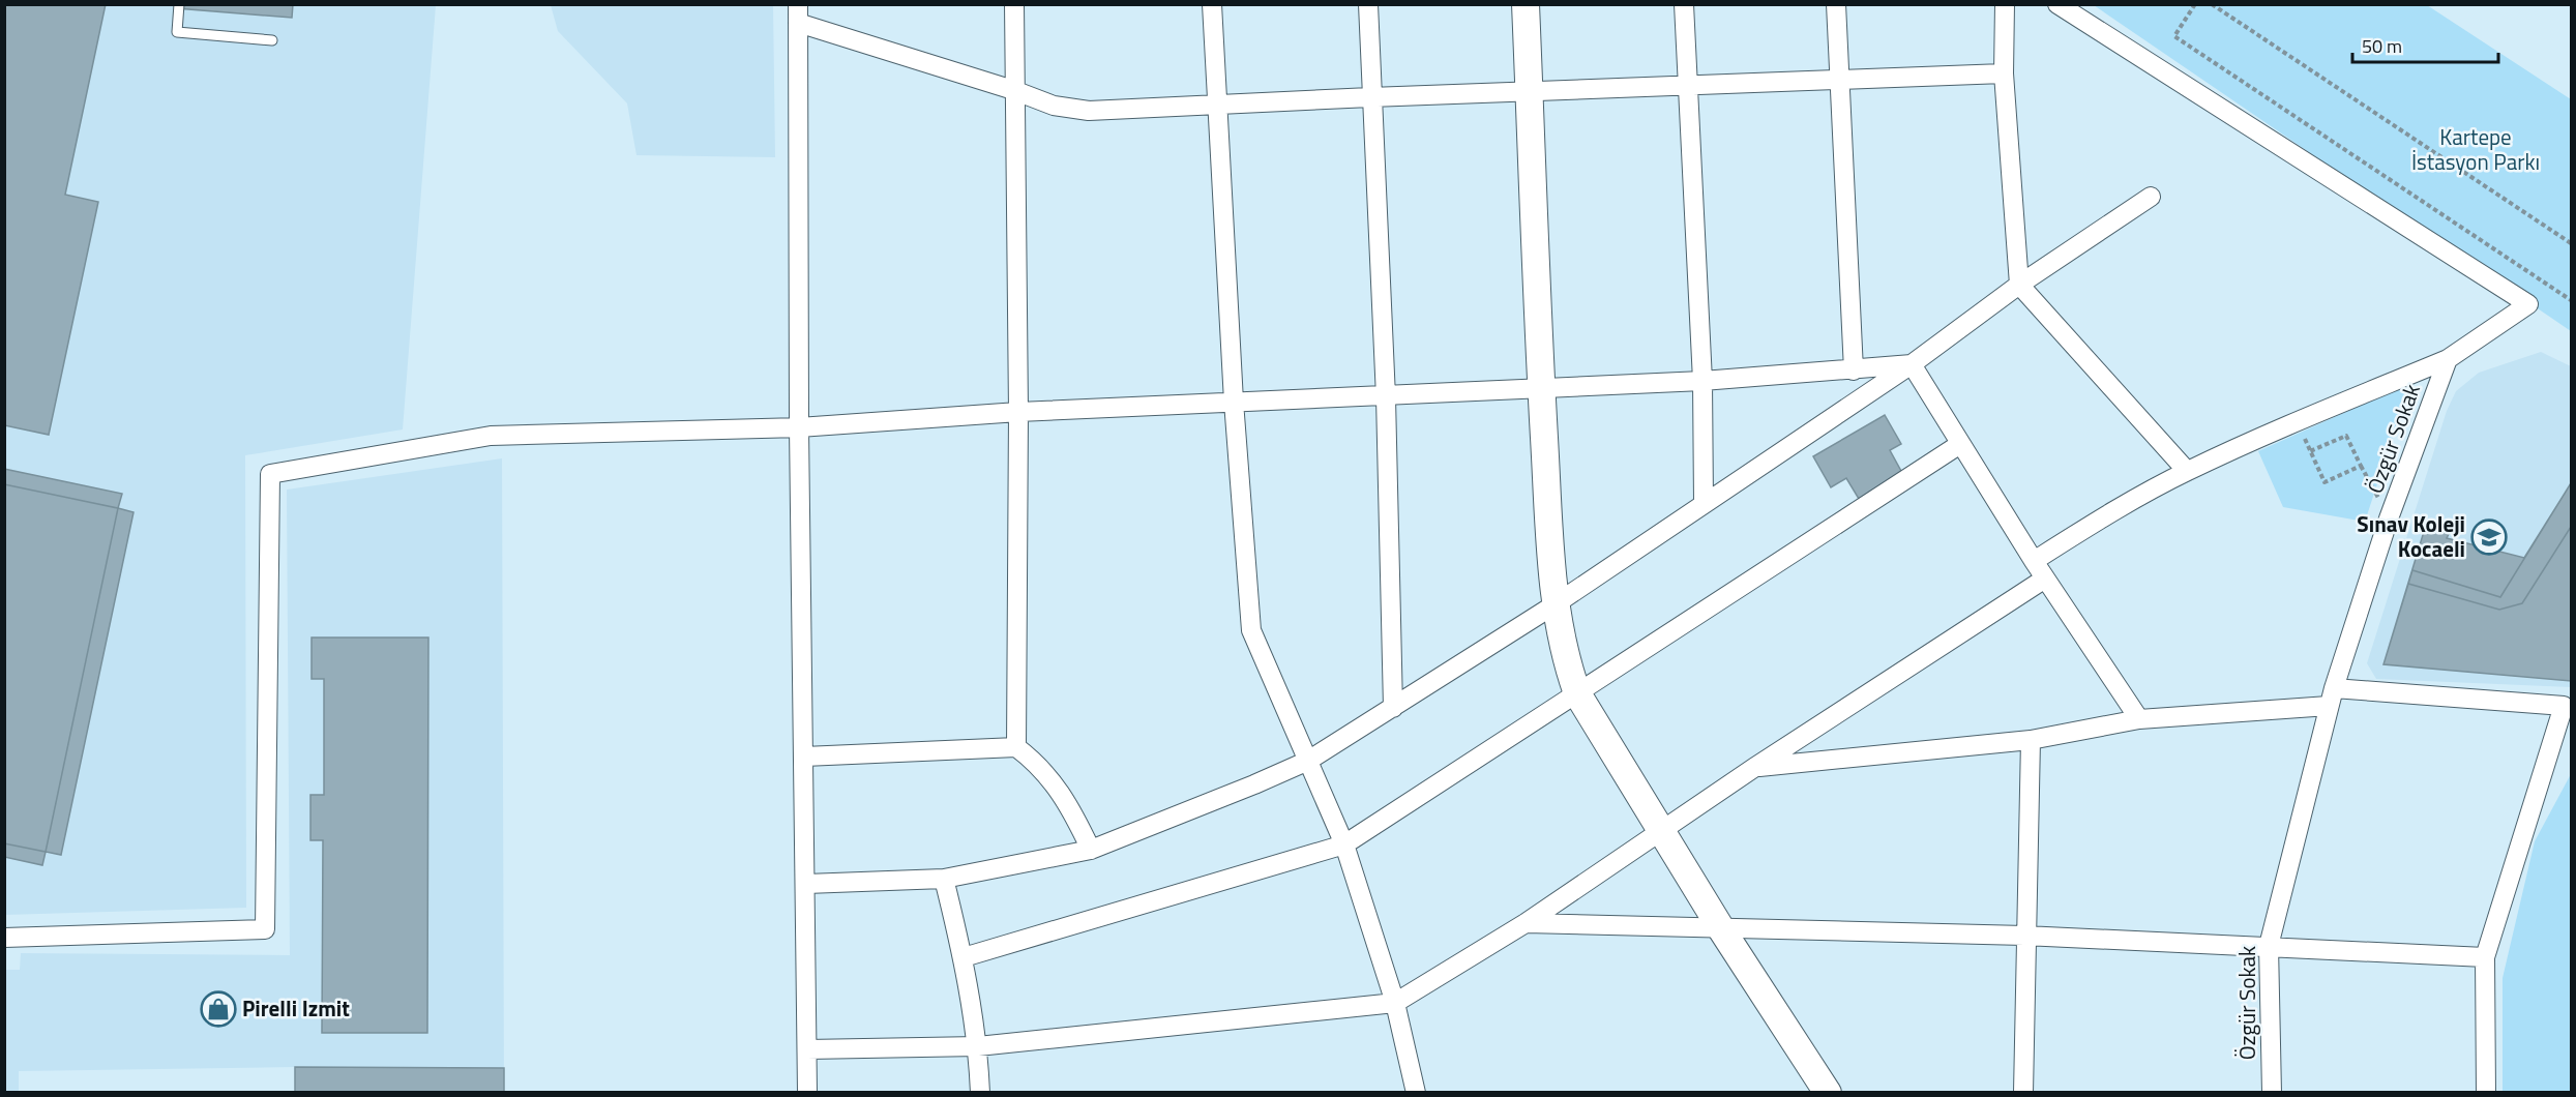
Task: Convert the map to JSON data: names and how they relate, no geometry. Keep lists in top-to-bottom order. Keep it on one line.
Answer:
{"streets":{"street":["Özgür Sokak"]},"parks":["Kartepe İstasyon Parkı"],"places":{"school or university":["Sınav Koleji Kocaeli"],"shop":["Pirelli Izmit"]},"scale_bar":"50 m"}
